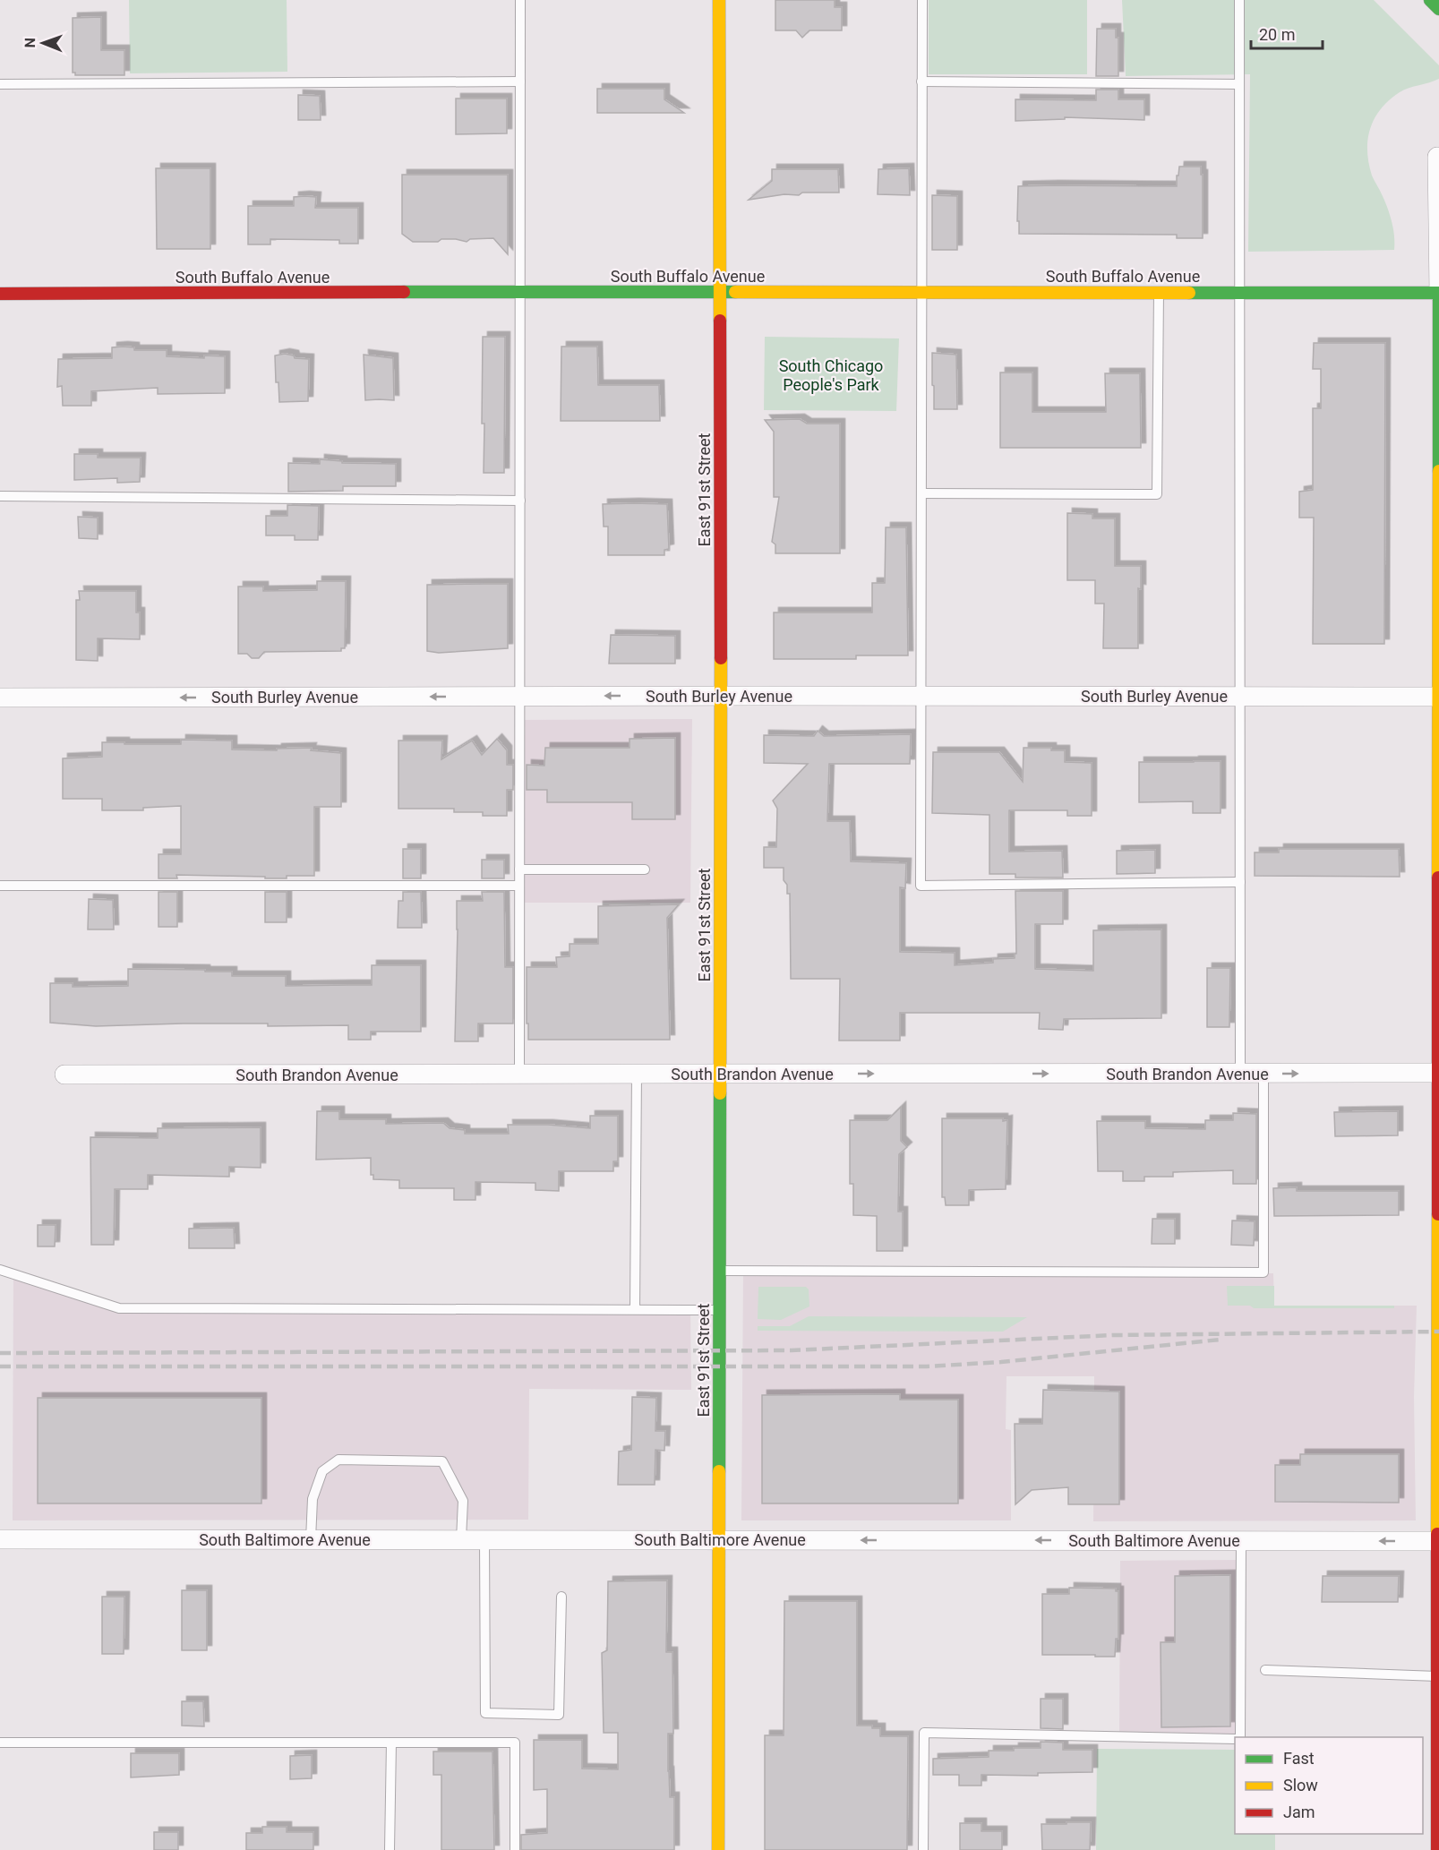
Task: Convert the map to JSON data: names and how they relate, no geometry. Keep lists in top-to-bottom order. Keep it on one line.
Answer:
{"streets":{"street":["South Buffalo Avenue","East 91st Street","South Burley Avenue","South Brandon Avenue","South Baltimore Avenue"]},"crossings":[["South Buffalo Avenue","East 91st Street"],["East 91st Street","South Burley Avenue"],["East 91st Street","South Brandon Avenue"],["East 91st Street","South Baltimore Avenue"]],"one_way":["South Burley Avenue","South Brandon Avenue","South Baltimore Avenue"],"parks":["South Chicago People's Park"],"legend":["Fast","Slow","Jam"],"scale_bar":"20 m","north":"left"}
